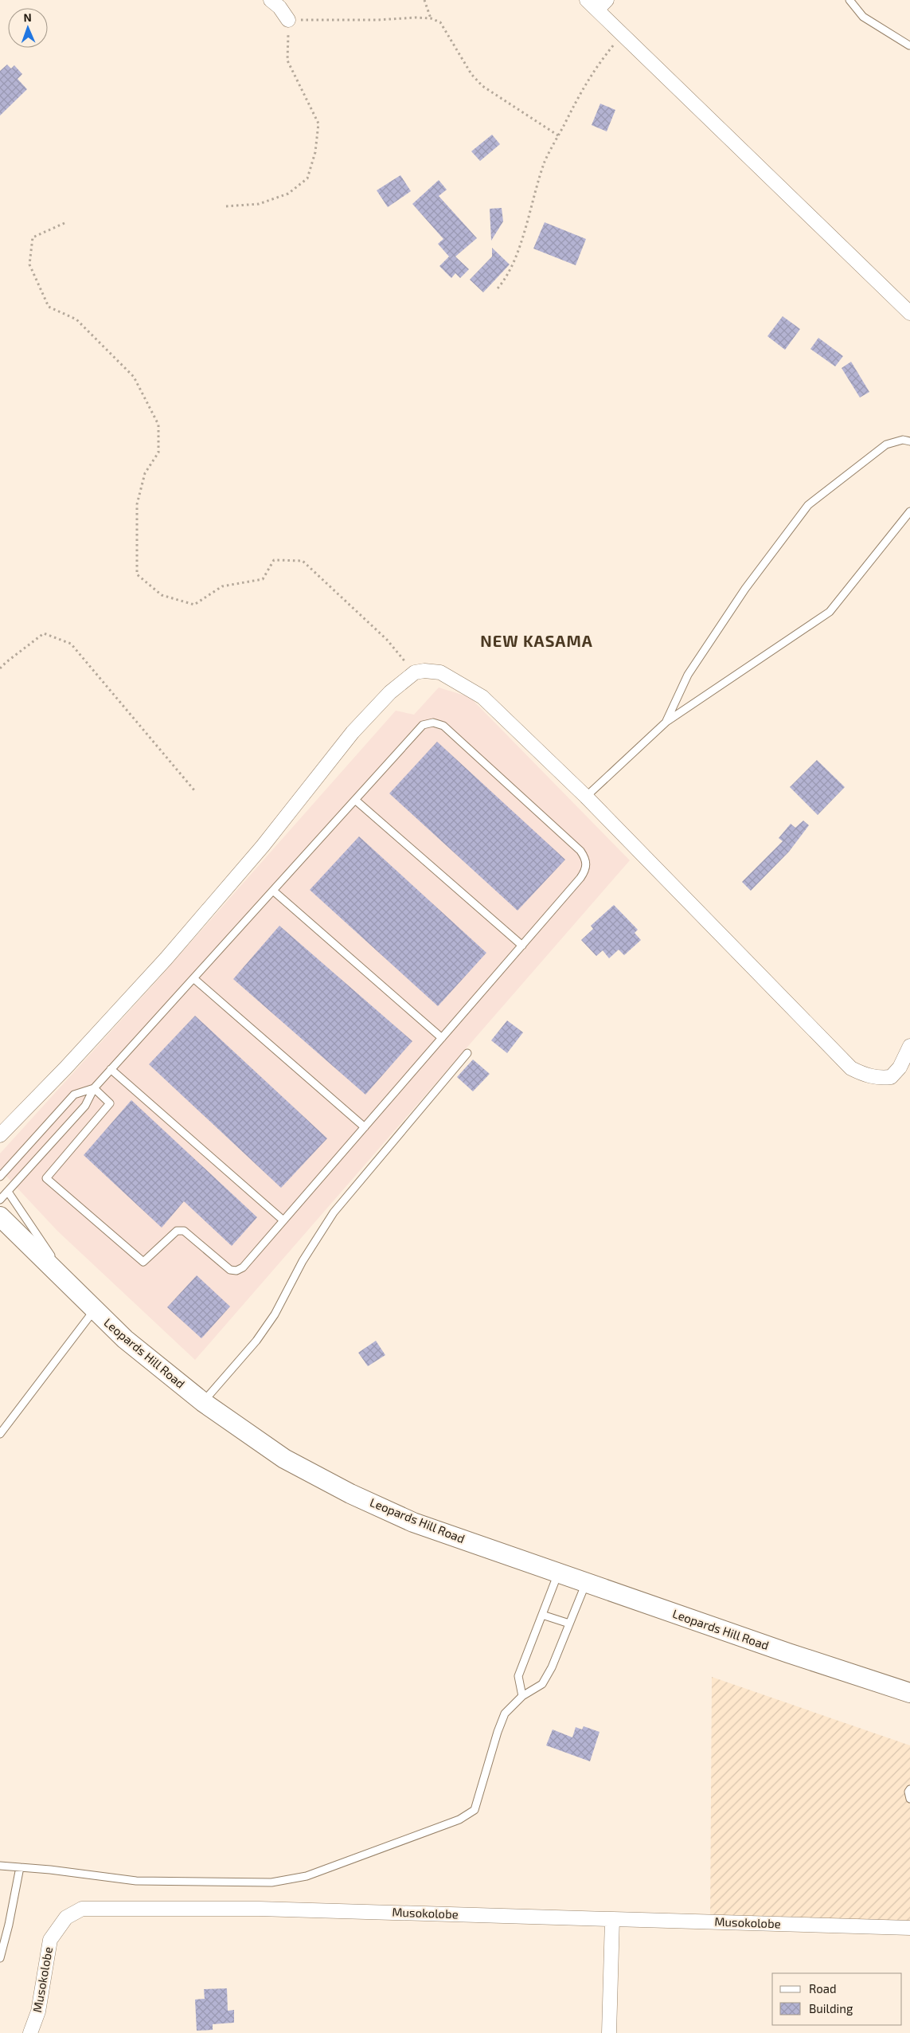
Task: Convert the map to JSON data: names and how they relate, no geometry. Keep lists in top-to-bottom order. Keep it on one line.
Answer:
{"streets":{"main road":["Leopards Hill Road"],"street":["Musokolobe"]},"districts":["NEW KASAMA"],"legend":["Road","Building"],"north":"top"}
